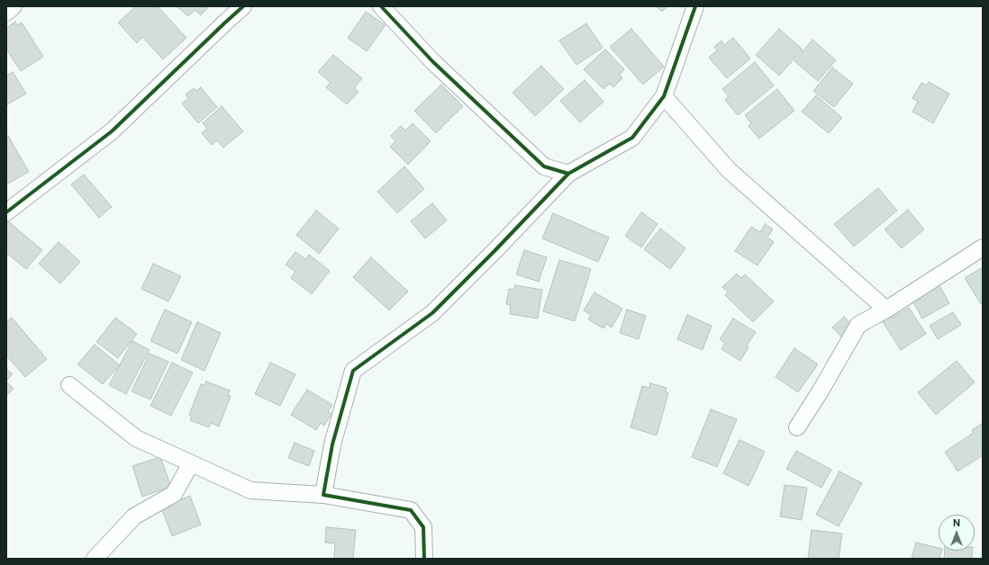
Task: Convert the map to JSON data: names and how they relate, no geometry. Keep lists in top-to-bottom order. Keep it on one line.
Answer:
{"north":"top"}
